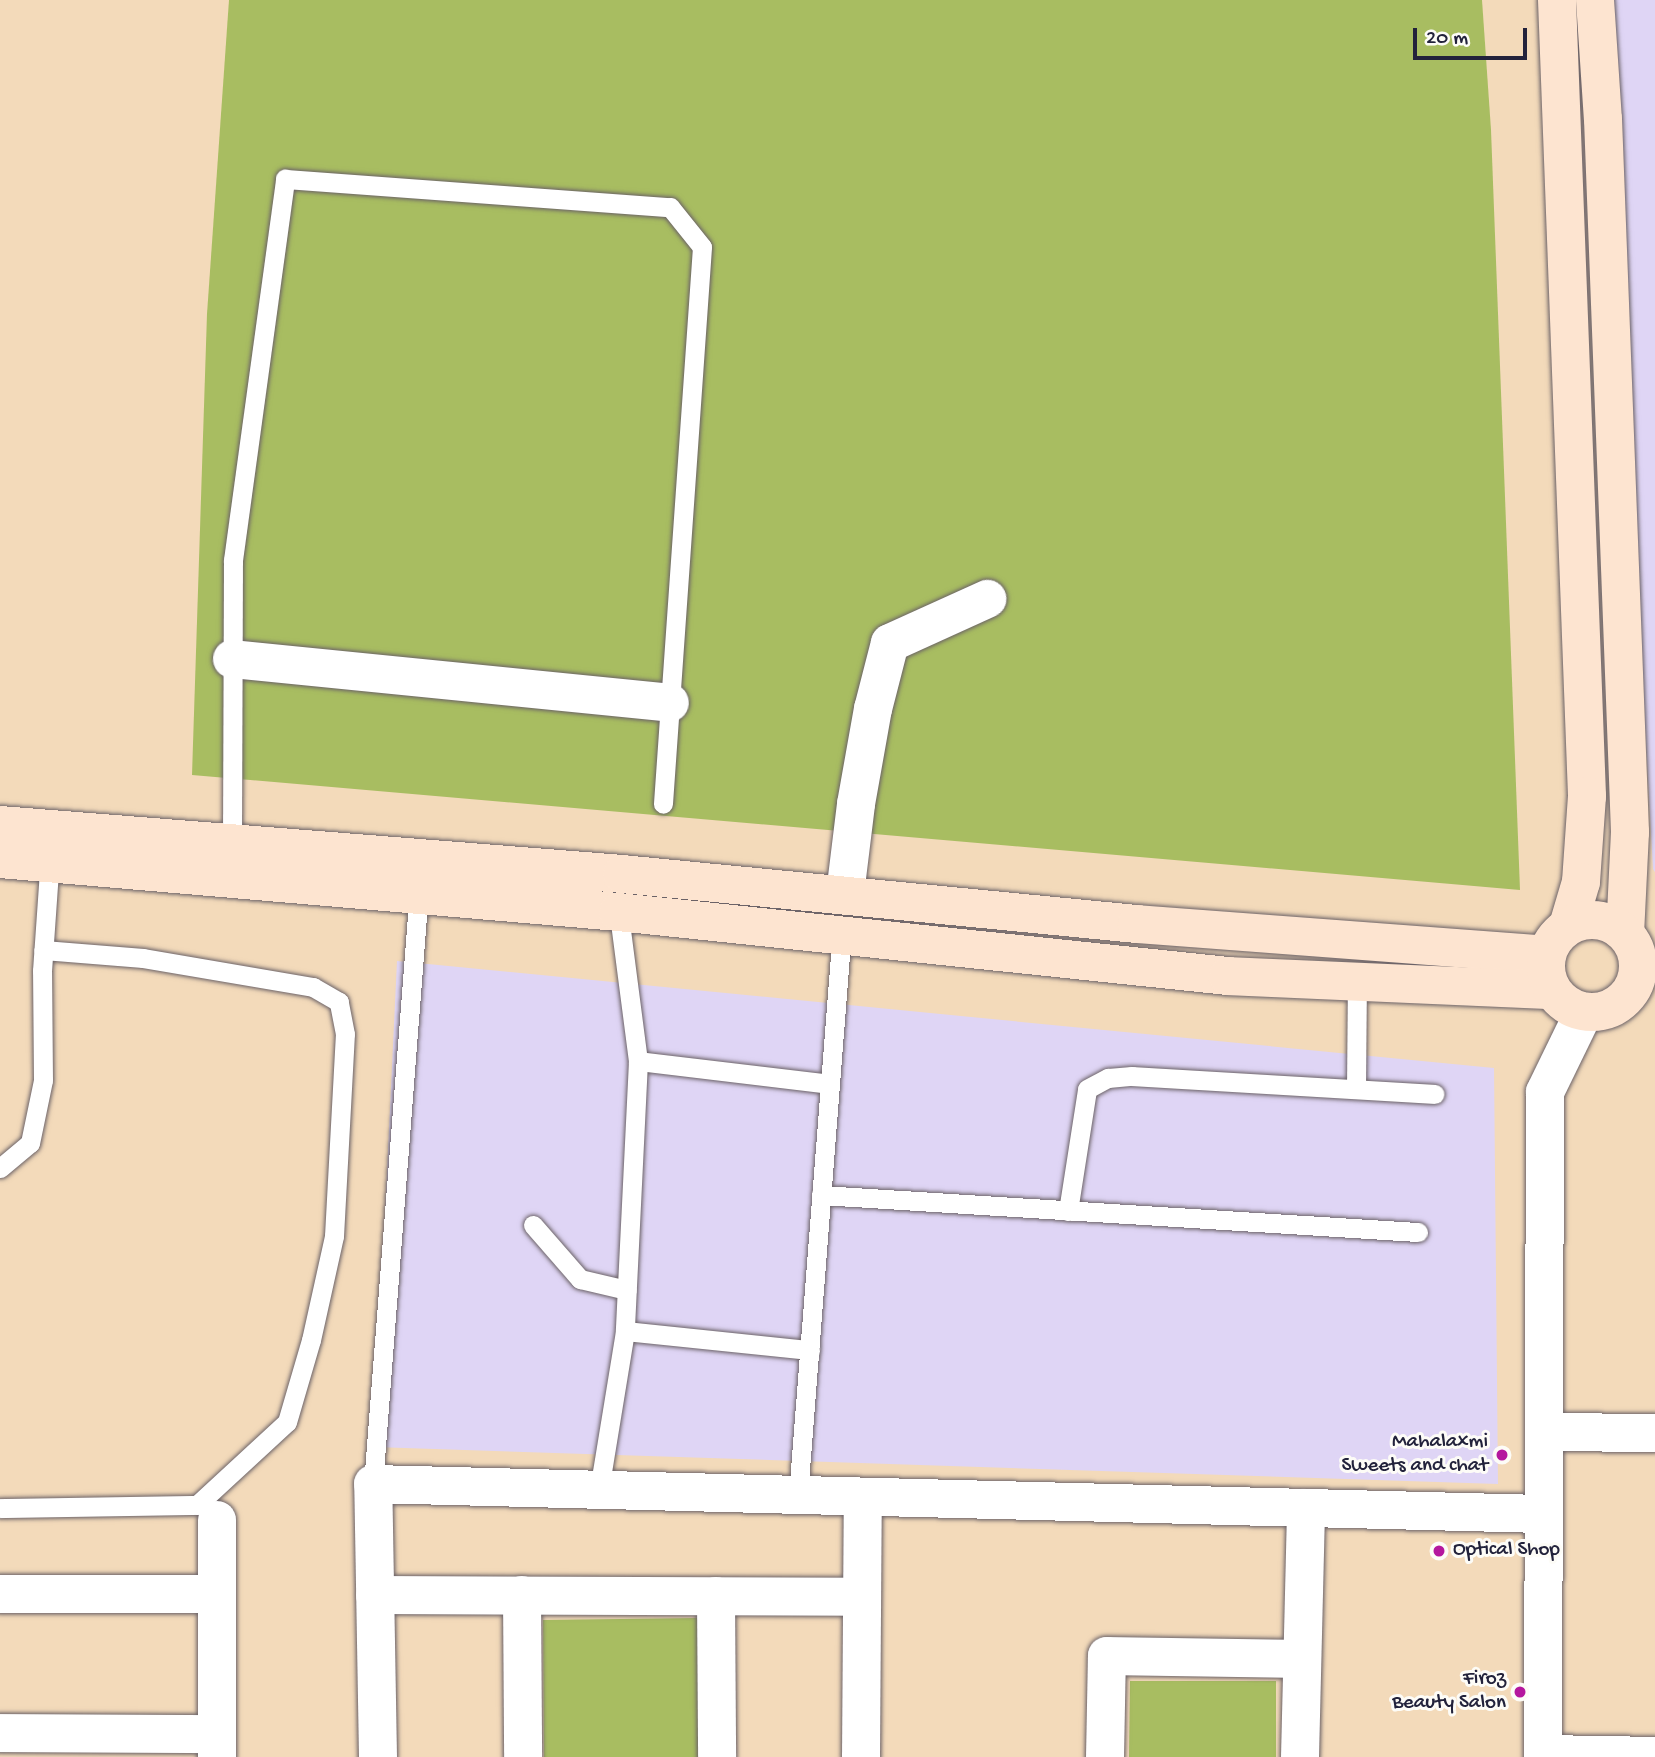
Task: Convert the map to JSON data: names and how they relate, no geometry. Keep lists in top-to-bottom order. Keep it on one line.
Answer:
{"places":["Mahalaxmi Sweets and chat","Optical Shop","Firoz Beauty Salon"],"scale_bar":"20 m"}
